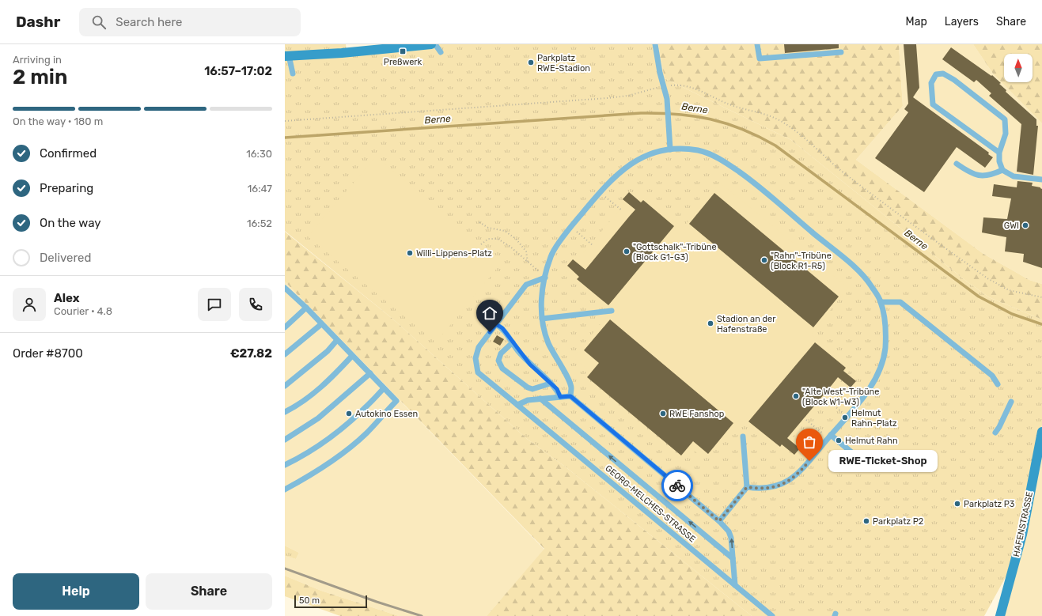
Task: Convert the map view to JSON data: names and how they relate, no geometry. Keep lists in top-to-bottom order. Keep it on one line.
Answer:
{"streets":{"main road":["HAFENSTRASSE"],"lane":["GEORG-MELCHES-STRASSE"]},"water":["Berne"],"places":{"transit":["Preßwerk"],"other":["Parkplatz RWE-Stadion","GWI","\"Gottschalk\"-Tribüne (Block G1-G3)","Willi-Lippens-Platz","\"Rahn\"-Tribüne (Block R1-R5)","Stadion an der Hafenstraße","\"Alte West\"-Tribüne (Block W1-W3)","Autokino Essen","RWE Fanshop","Helmut Rahn-Platz","Helmut Rahn","RWE-Ticket-Shop","Parkplatz P3","Parkplatz P2"]},"scale_bar":"50 m","north":"top","page":{"header":"Dashr","search":"Search here","nav":["Map","Layers","Share"],"heading":["2 min","Arriving in","16:57–17:02"],"panel":["Alex","Courier · 4.8","Order #8700","€27.82"],"bar":"On the way · 180 m","list":[["Confirmed","16:30"],["Preparing","16:47"],["On the way","16:52"],"Delivered"],"bubble":"RWE-Ticket-Shop","buttons":["Help","Share"],"scale":"50 m"}}
